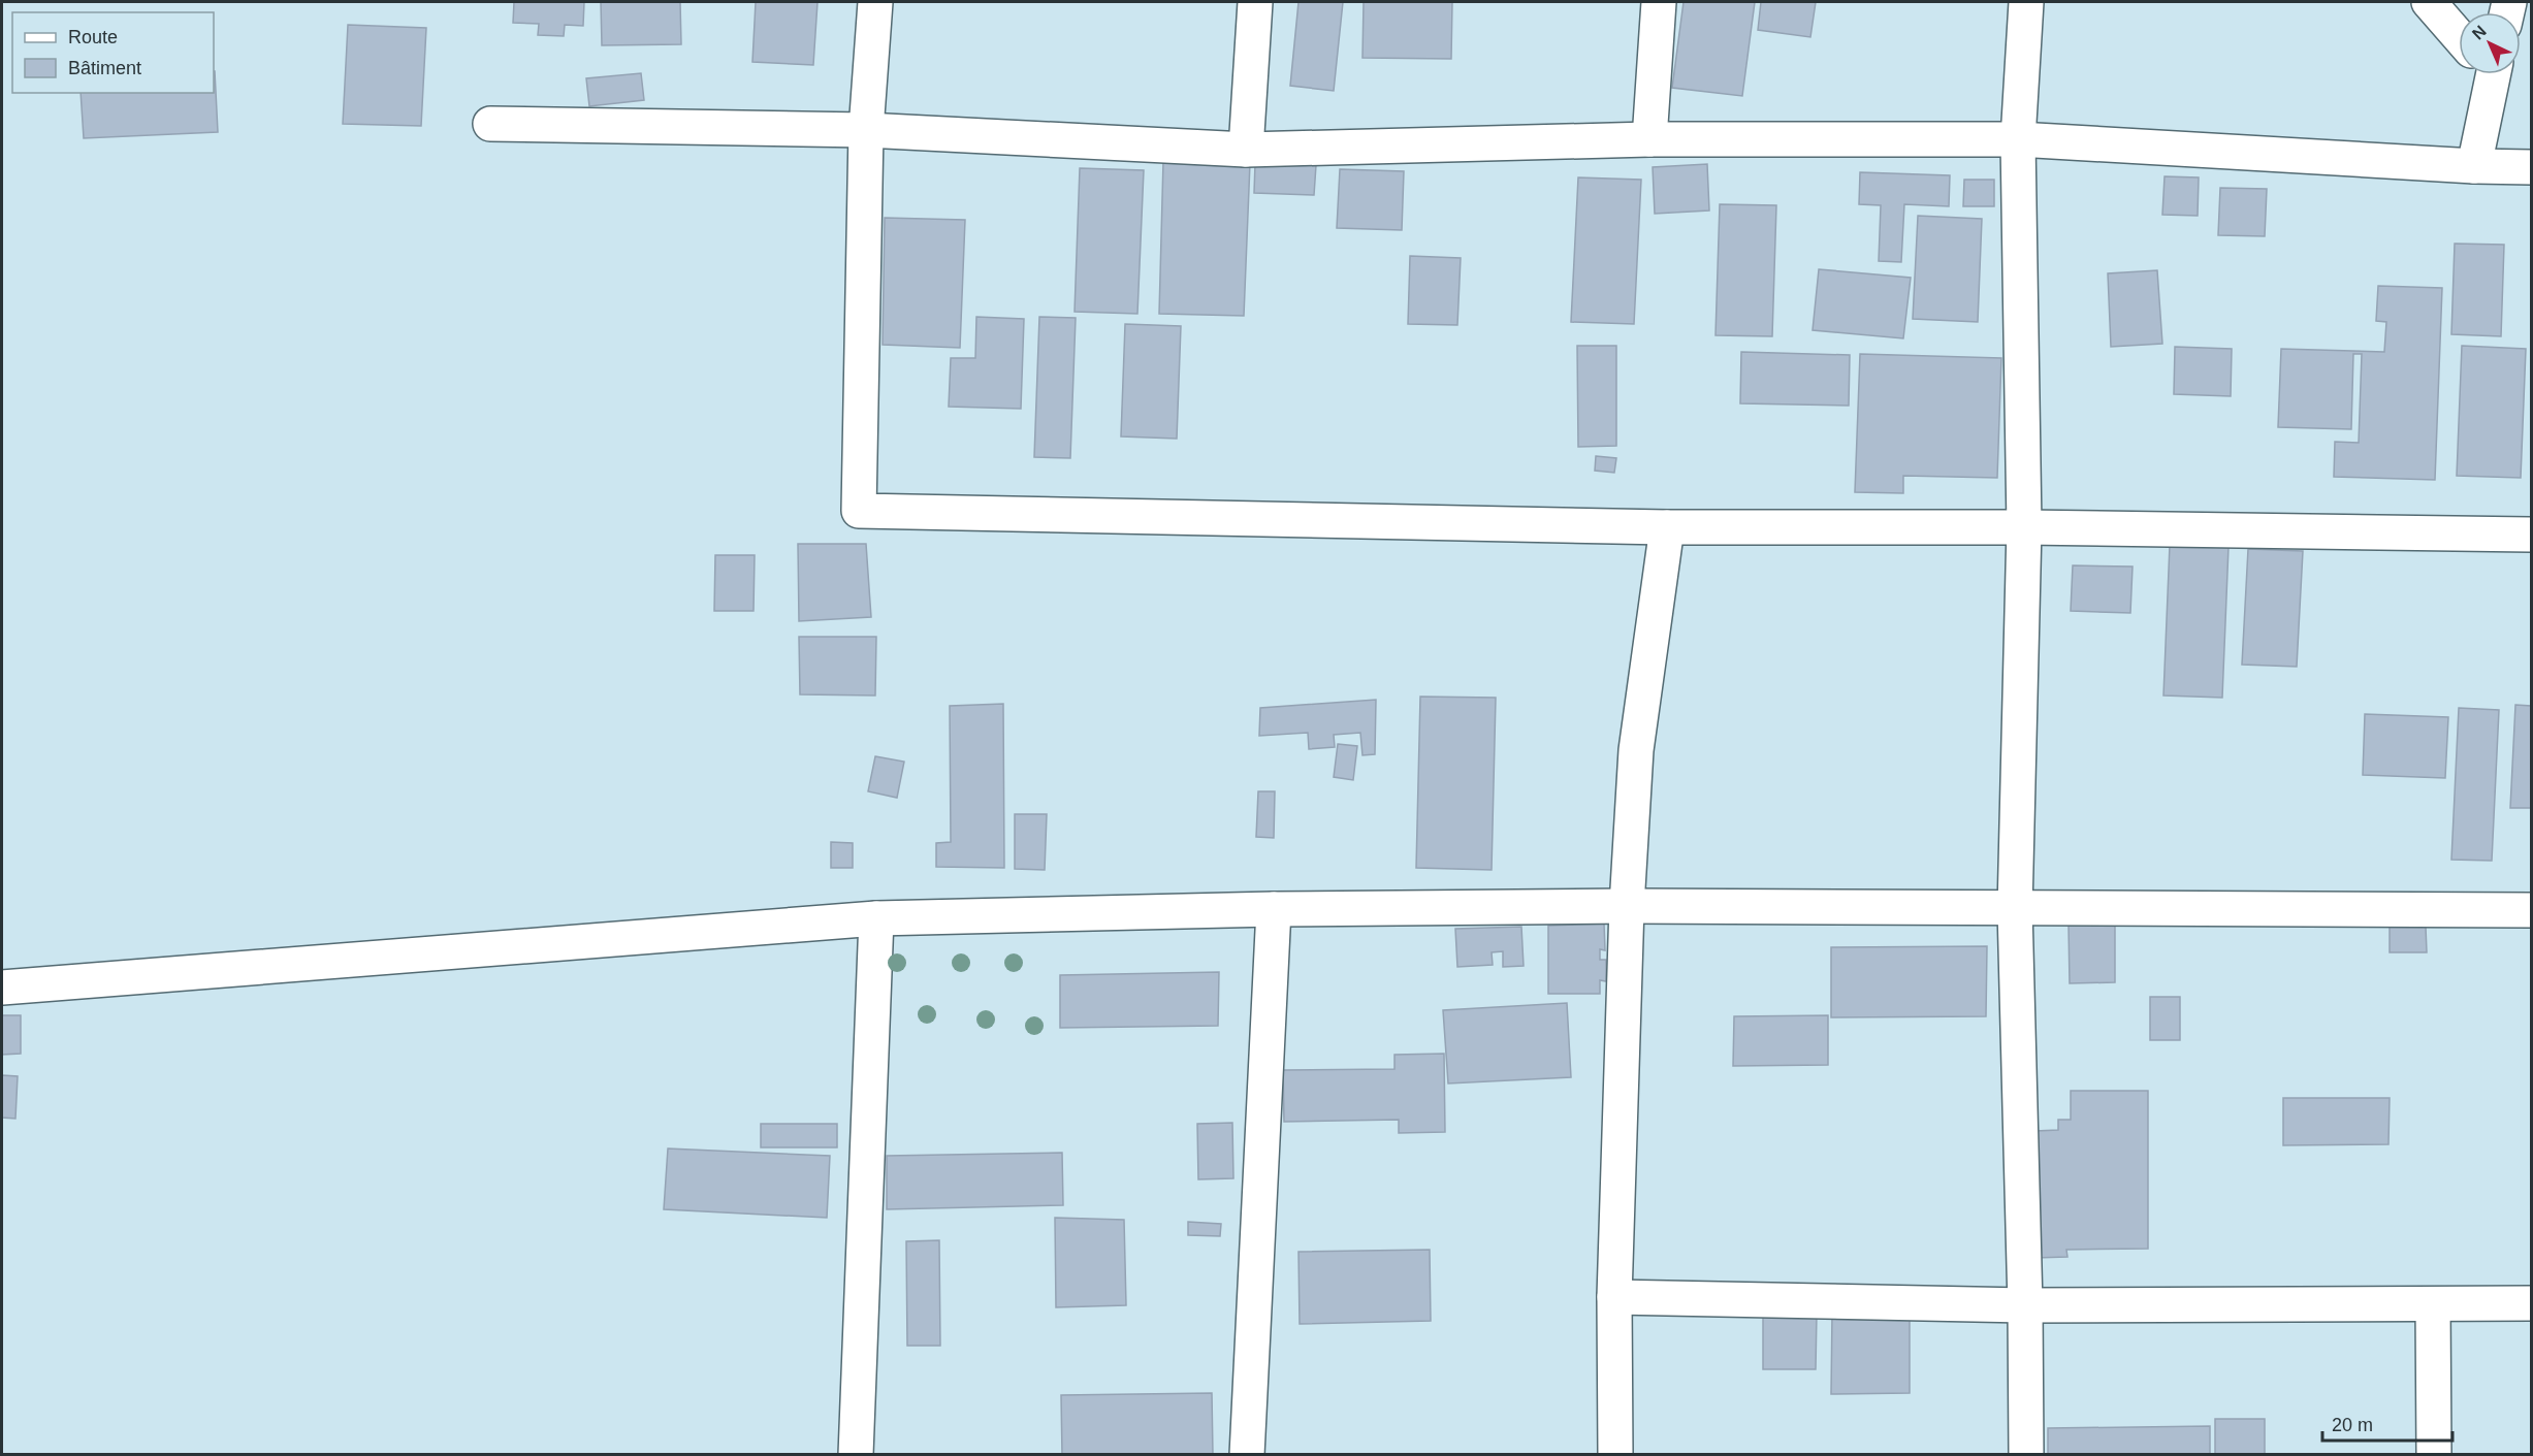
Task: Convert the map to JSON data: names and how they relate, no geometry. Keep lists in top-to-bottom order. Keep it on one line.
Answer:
{"legend":["Route","Bâtiment"],"scale_bar":"20 m","north":"top left"}
